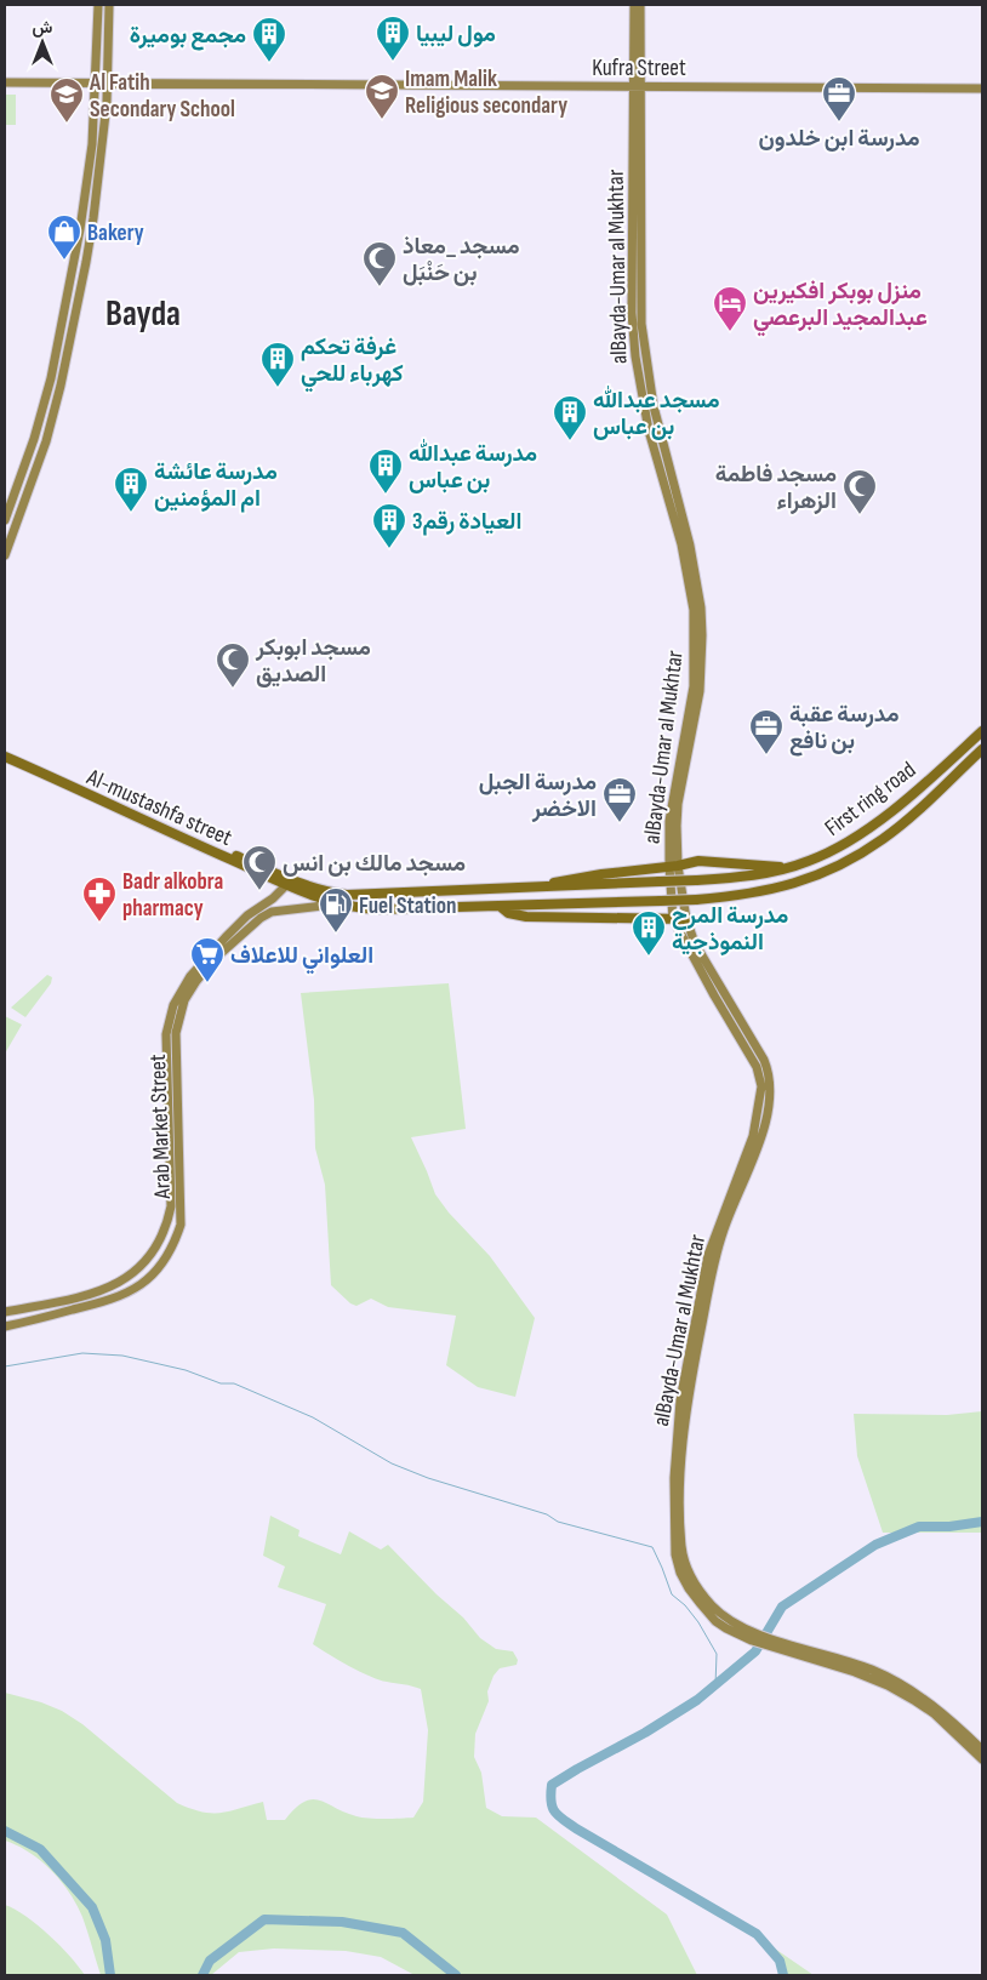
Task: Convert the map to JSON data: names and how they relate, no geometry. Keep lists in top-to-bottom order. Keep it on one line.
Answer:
{"streets":{"main road":["Kufra Street","alBayda-Umar al Mukhtar","First ring road","Al-mustashfa street","Arab Market Street"]},"crossings":[["Kufra Street","alBayda-Umar al Mukhtar"],["First ring road","Al-mustashfa street"],["Al-mustashfa street","Arab Market Street"]],"districts":["Bayda"],"places":{"building":["مول ليبيا","مجمع بوميرة","غرفة تحكم كهرباء للحي","مسجد عبدالله بن عباس","مدرسة عبدالله بن عباس","مدرسة عائشة ام المؤمنين","3العيادة رقم","مدرسة المرح النموذجية"],"school or university":["Imam Malik Religious secondary","Al Fatih Secondary School"],"office":["مدرسة ابن خلدون","مدرسة عقبة بن نافع","مدرسة الجبل الاخضر"],"shop":["Bakery"],"mosque":["مسجد _معاذ بن حَنْبَل","مسجد فاطمة الزهراء","مسجد ابوبكر الصديق","مسجد مالك بن انس"],"hotel":["منزل بوبكر افكيرين عبدالمجيد البرعصي"],"pharmacy":["Badr alkobra pharmacy"],"fuel station":["Fuel Station"],"supermarket":["العلواني للاعلاف"]},"north":"top"}
